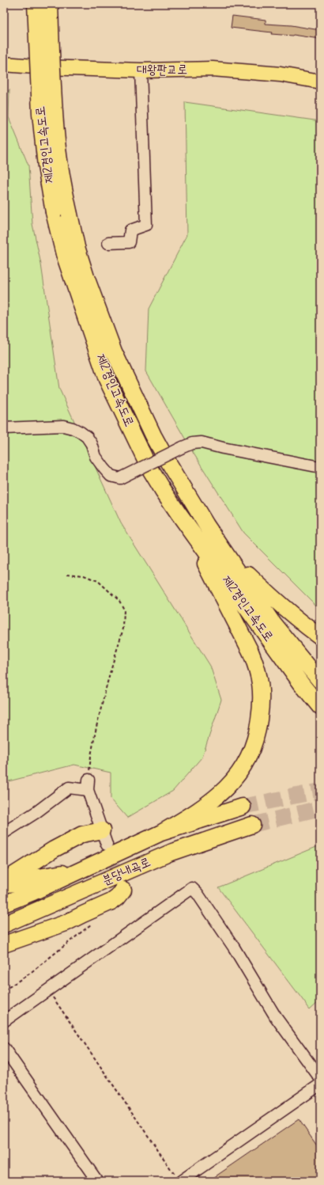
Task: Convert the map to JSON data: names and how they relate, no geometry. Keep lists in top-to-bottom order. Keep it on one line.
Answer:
{"streets":{"highway":["제2경인고속도로","분당내곡로"],"main road":["대왕판교로"]}}
